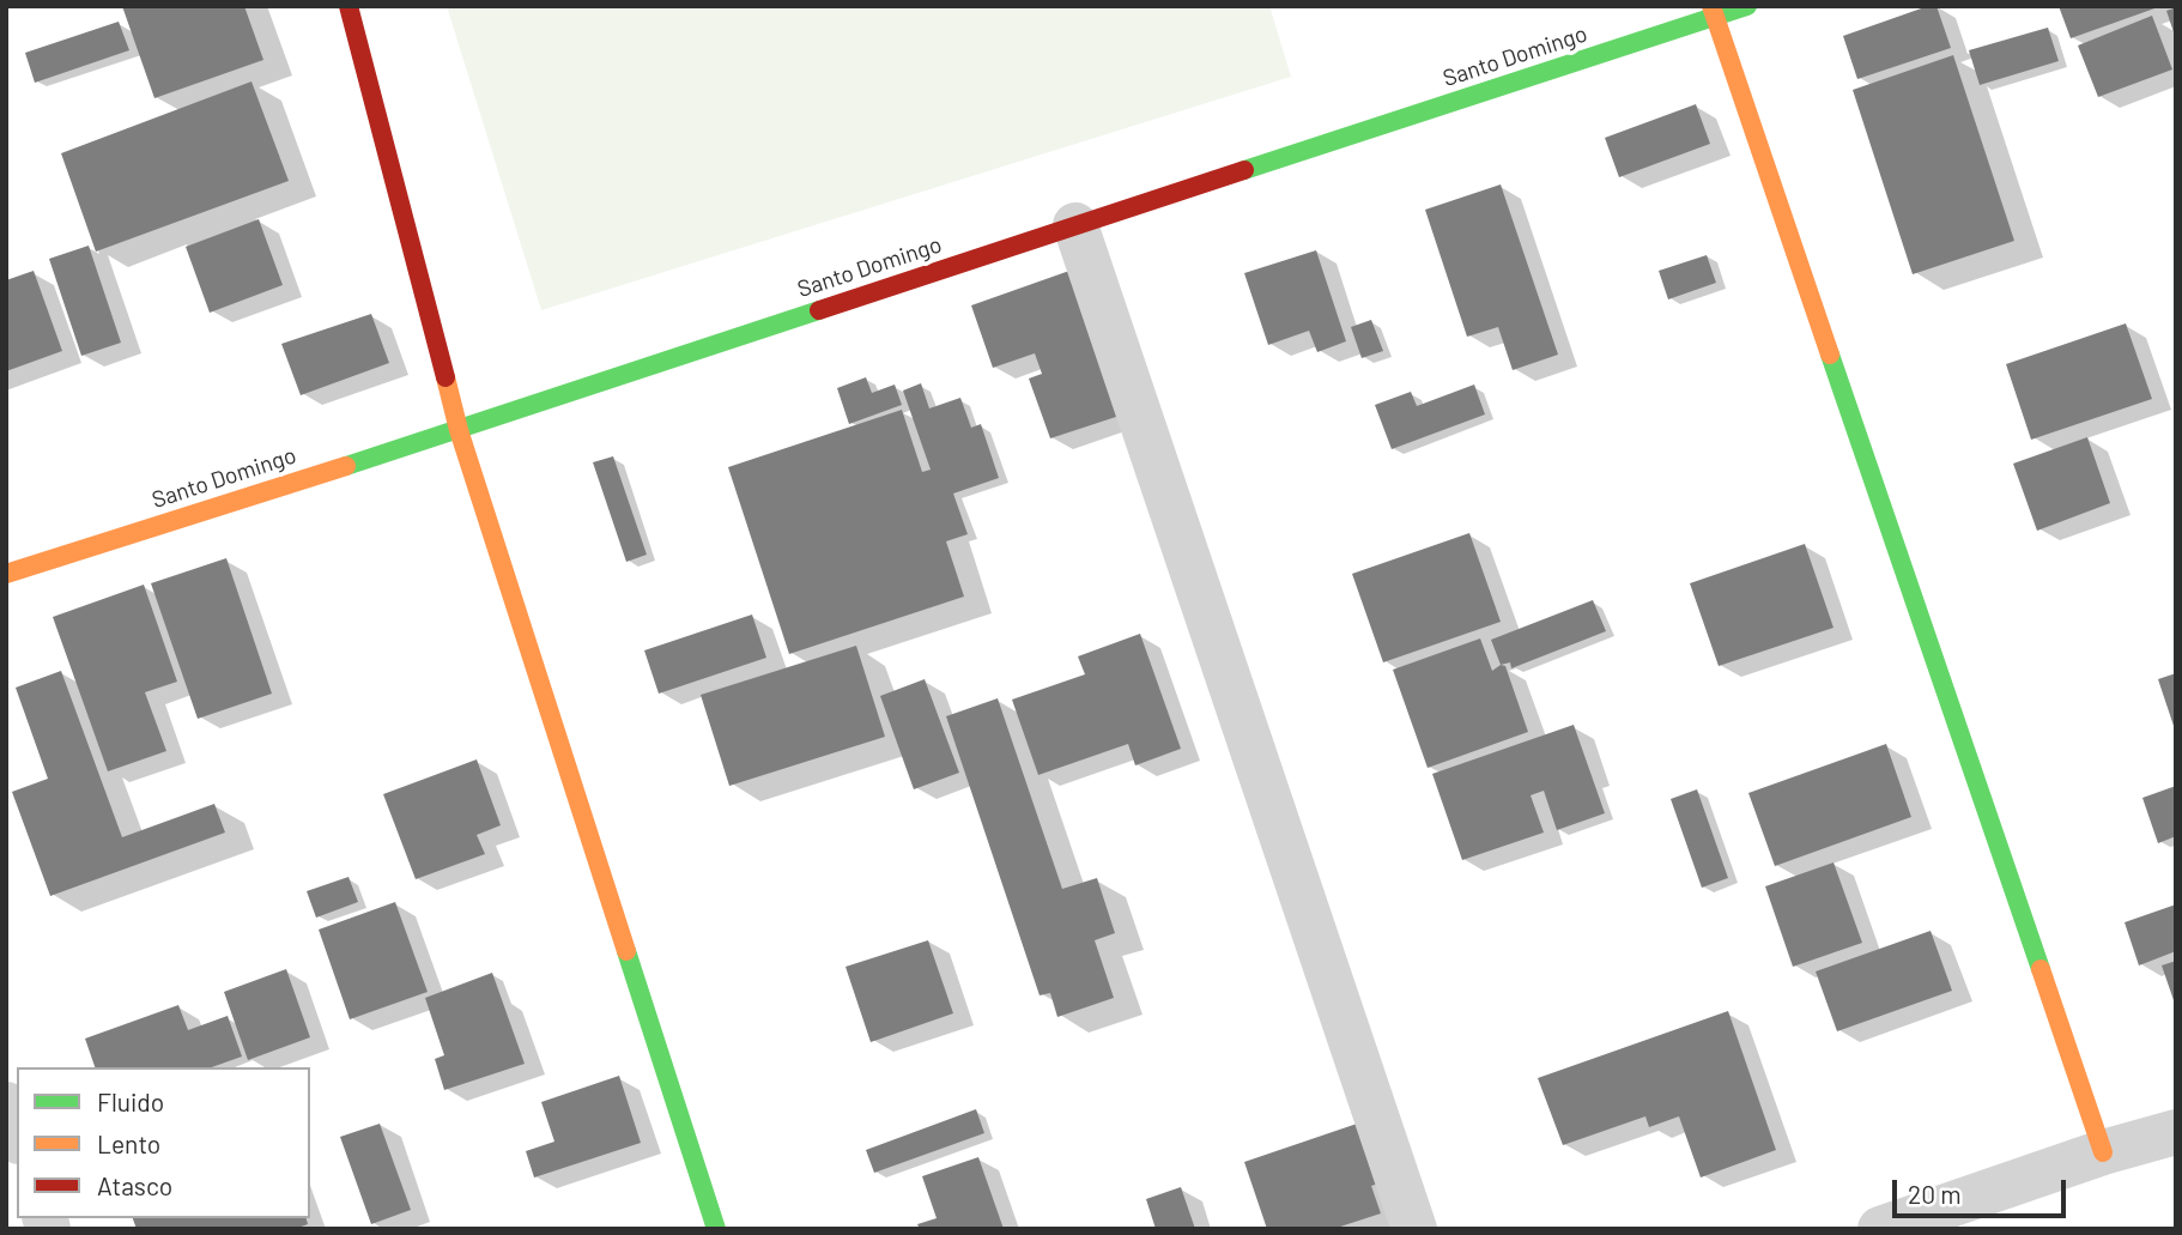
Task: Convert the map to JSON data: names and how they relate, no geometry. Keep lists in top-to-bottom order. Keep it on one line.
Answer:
{"streets":{"street":["Santo Domingo"]},"legend":["Fluido","Lento","Atasco"],"scale_bar":"20 m"}
